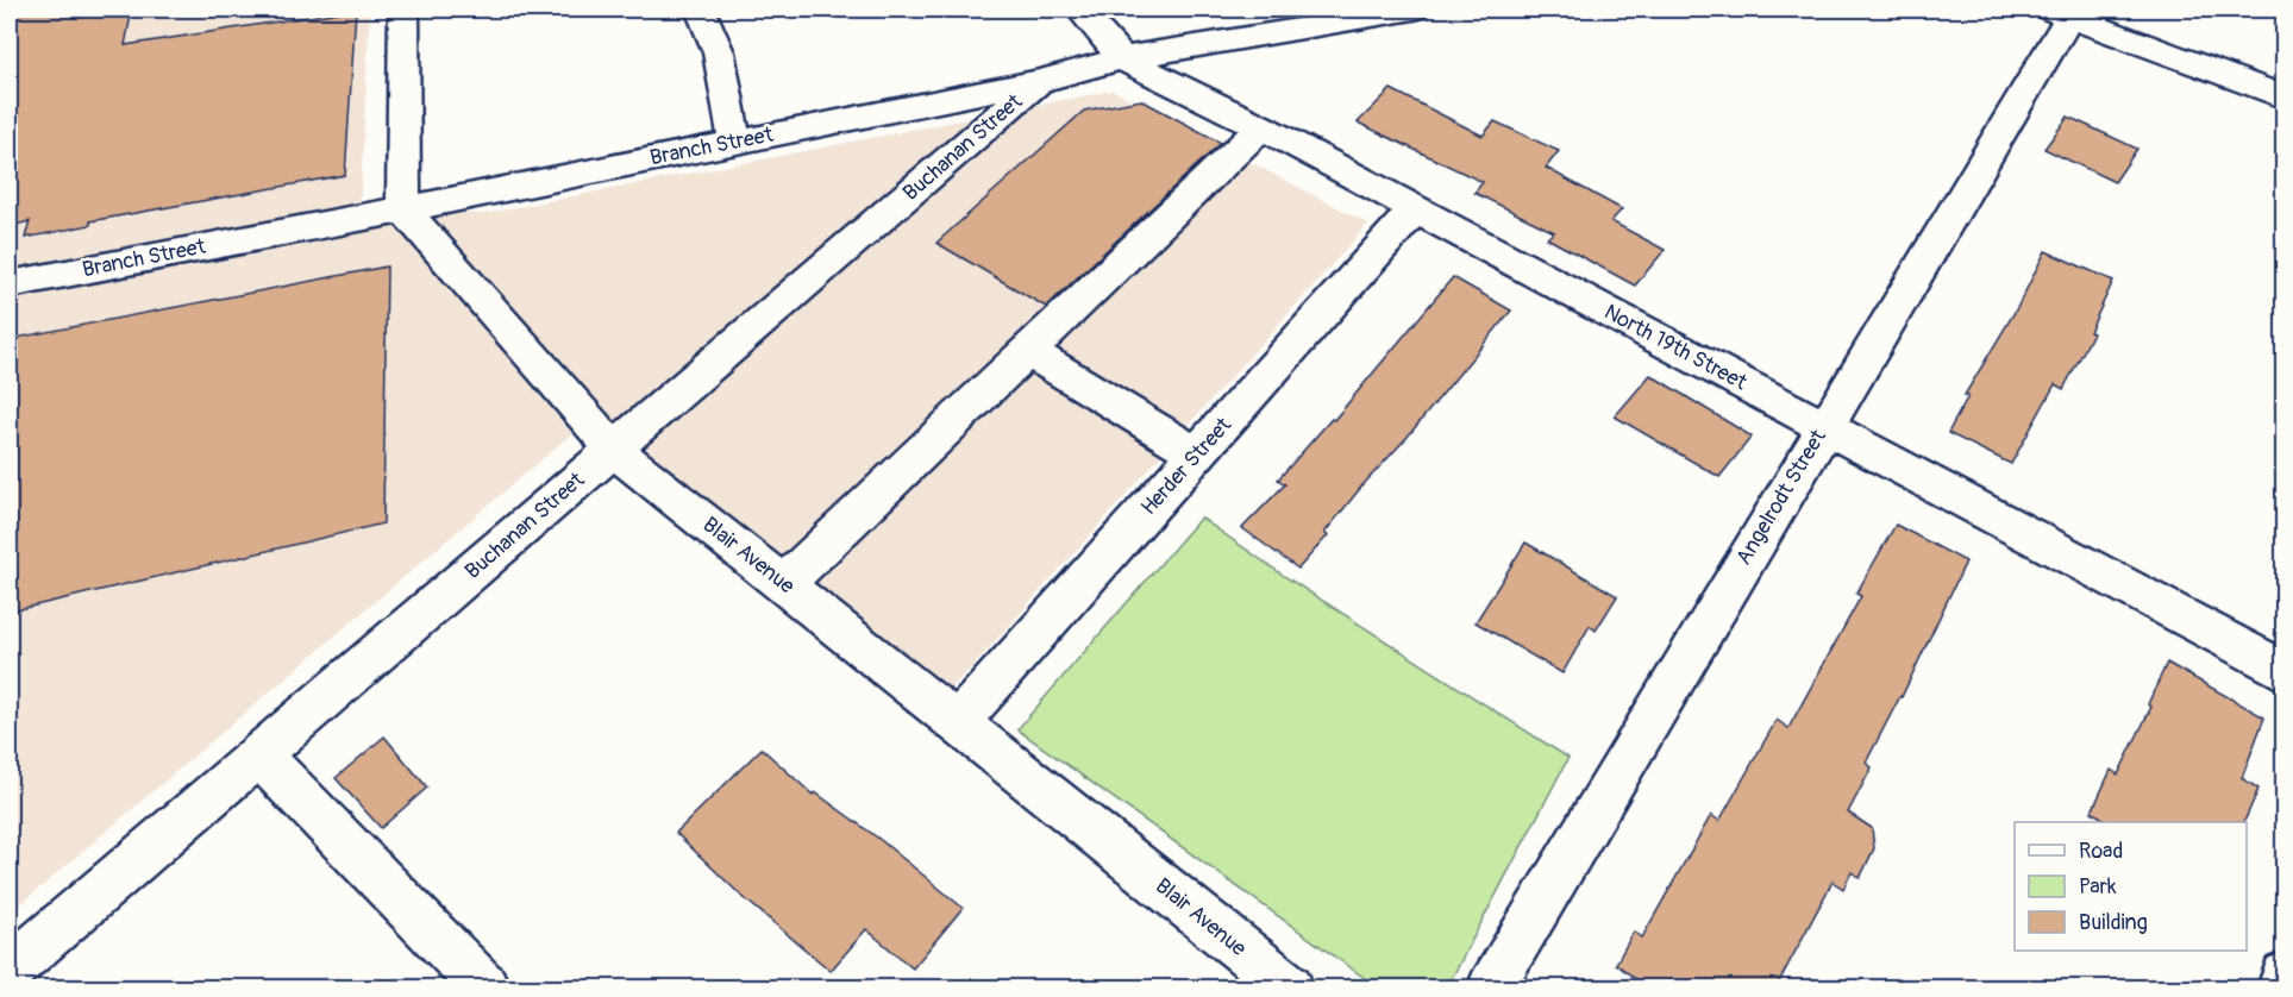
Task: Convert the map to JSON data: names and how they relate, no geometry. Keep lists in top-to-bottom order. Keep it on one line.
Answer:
{"streets":{"street":["Branch Street","Buchanan Street","North 19th Street","Herder Street","Angelrodt Street","Blair Avenue"]},"crossings":[["Branch Street","Buchanan Street"],["Branch Street","North 19th Street"],["Branch Street","Blair Avenue"],["Buchanan Street","Blair Avenue"],["North 19th Street","Herder Street"],["North 19th Street","Angelrodt Street"],["Herder Street","Blair Avenue"]],"legend":["Road","Park","Building"]}
